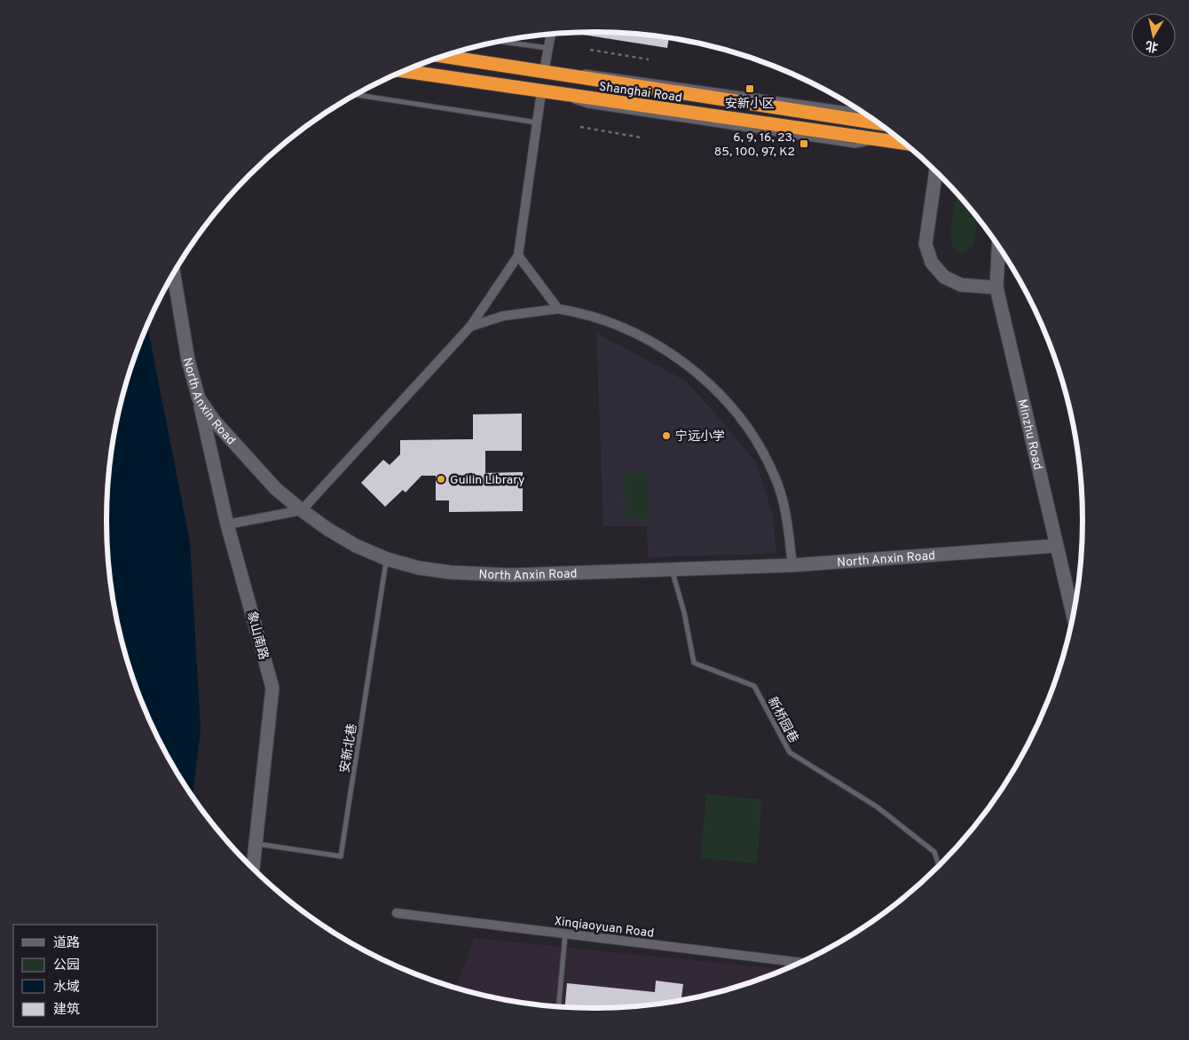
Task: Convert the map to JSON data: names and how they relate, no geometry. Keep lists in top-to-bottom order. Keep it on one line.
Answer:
{"streets":{"highway":["Shanghai Road"],"street":["North Anxin Road","Minzhu Road","象山南路","Xinqiaoyuan Road"],"lane":["新桥园巷","安新北巷"]},"crossings":[["North Anxin Road","Minzhu Road"],["North Anxin Road","象山南路"],["North Anxin Road","新桥园巷"],["North Anxin Road","安新北巷"],["象山南路","安新北巷"]],"places":{"transit":["安新小区","6, 9, 16, 23, 85, 100, 97, K2"],"other":["宁远小学","Guilin Library"]},"legend":["道路","公园","水域","建筑"],"north":"bottom"}
